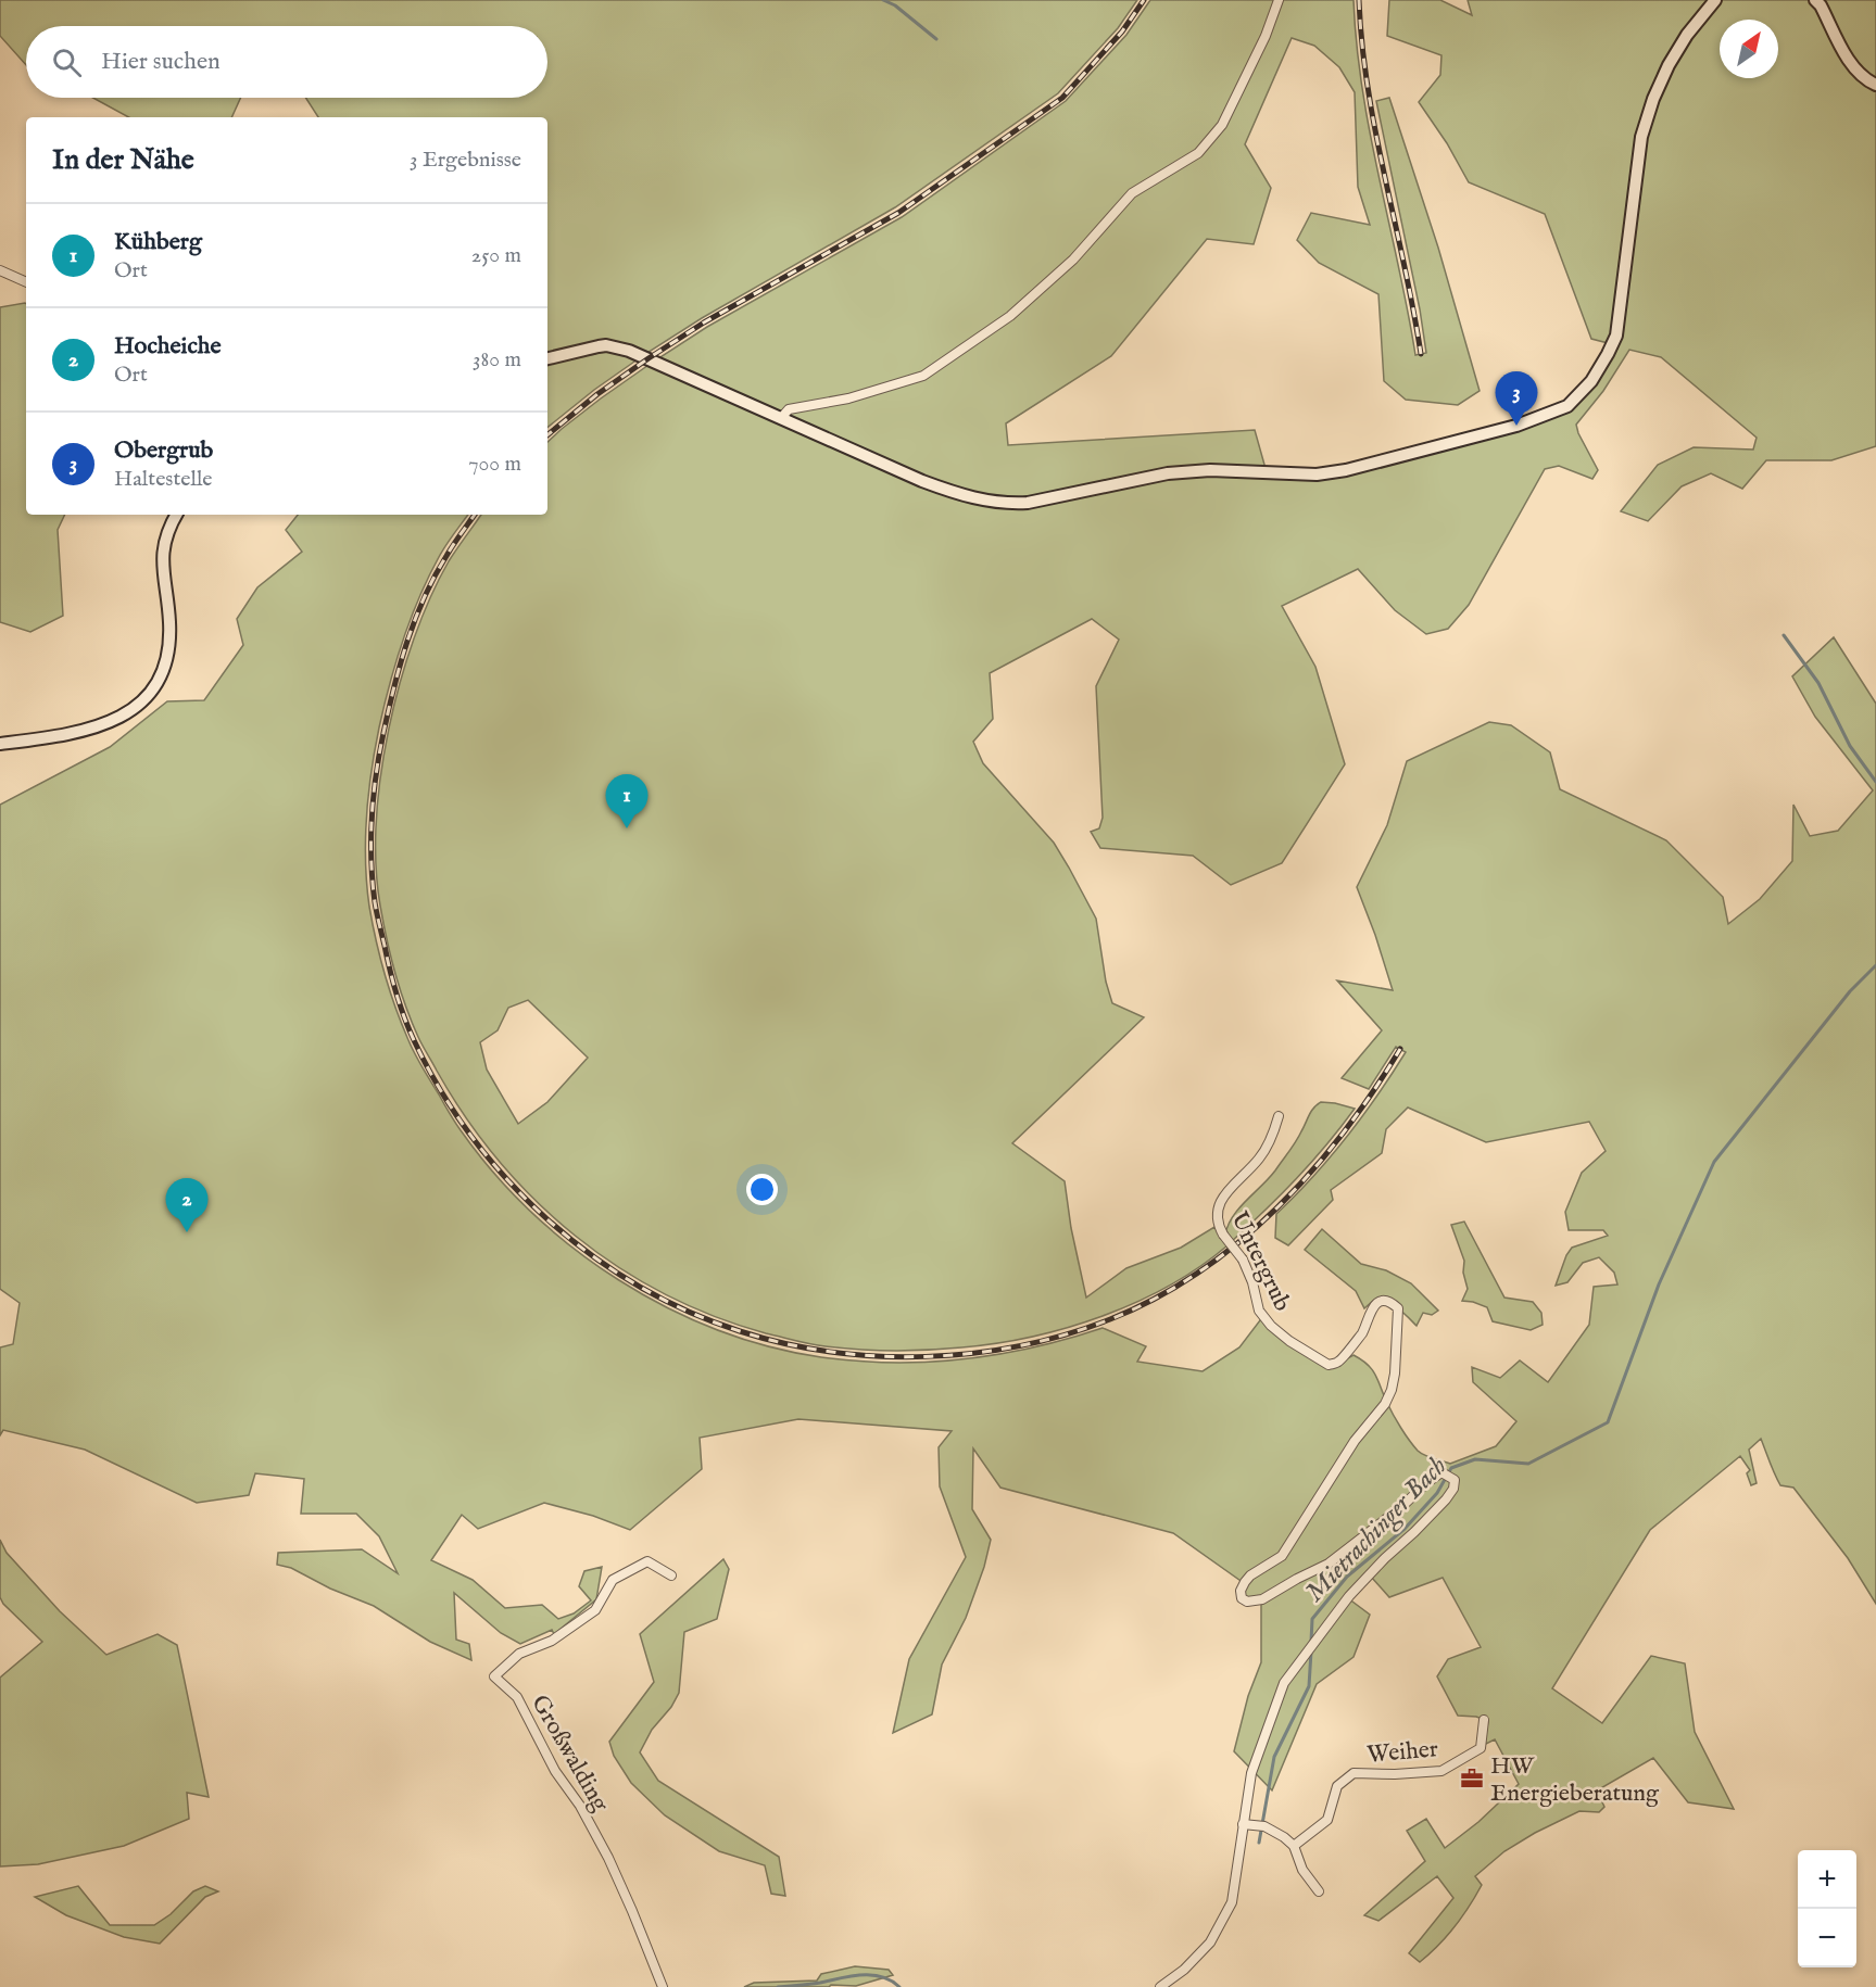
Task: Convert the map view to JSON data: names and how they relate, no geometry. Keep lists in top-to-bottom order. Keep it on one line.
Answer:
{"streets":{"street":["Untergrub","Weiher","Großwalding"]},"water":["Mietrachinger Bach"],"places":{"office":["HW Energieberatung"]},"north":"top right","page":{"search":"Hier suchen","heading":["In der Nähe","3 Ergebnisse"],"list":[{"mark":"1","name":"Kühberg","note":"Ort","value":"250 m"},{"mark":"2","name":"Hocheiche","note":"Ort","value":"380 m"},{"mark":"3","name":"Obergrub","note":"Haltestelle","value":"700 m"}],"pins":["3","1","2"],"map_buttons":["+","−"]}}
